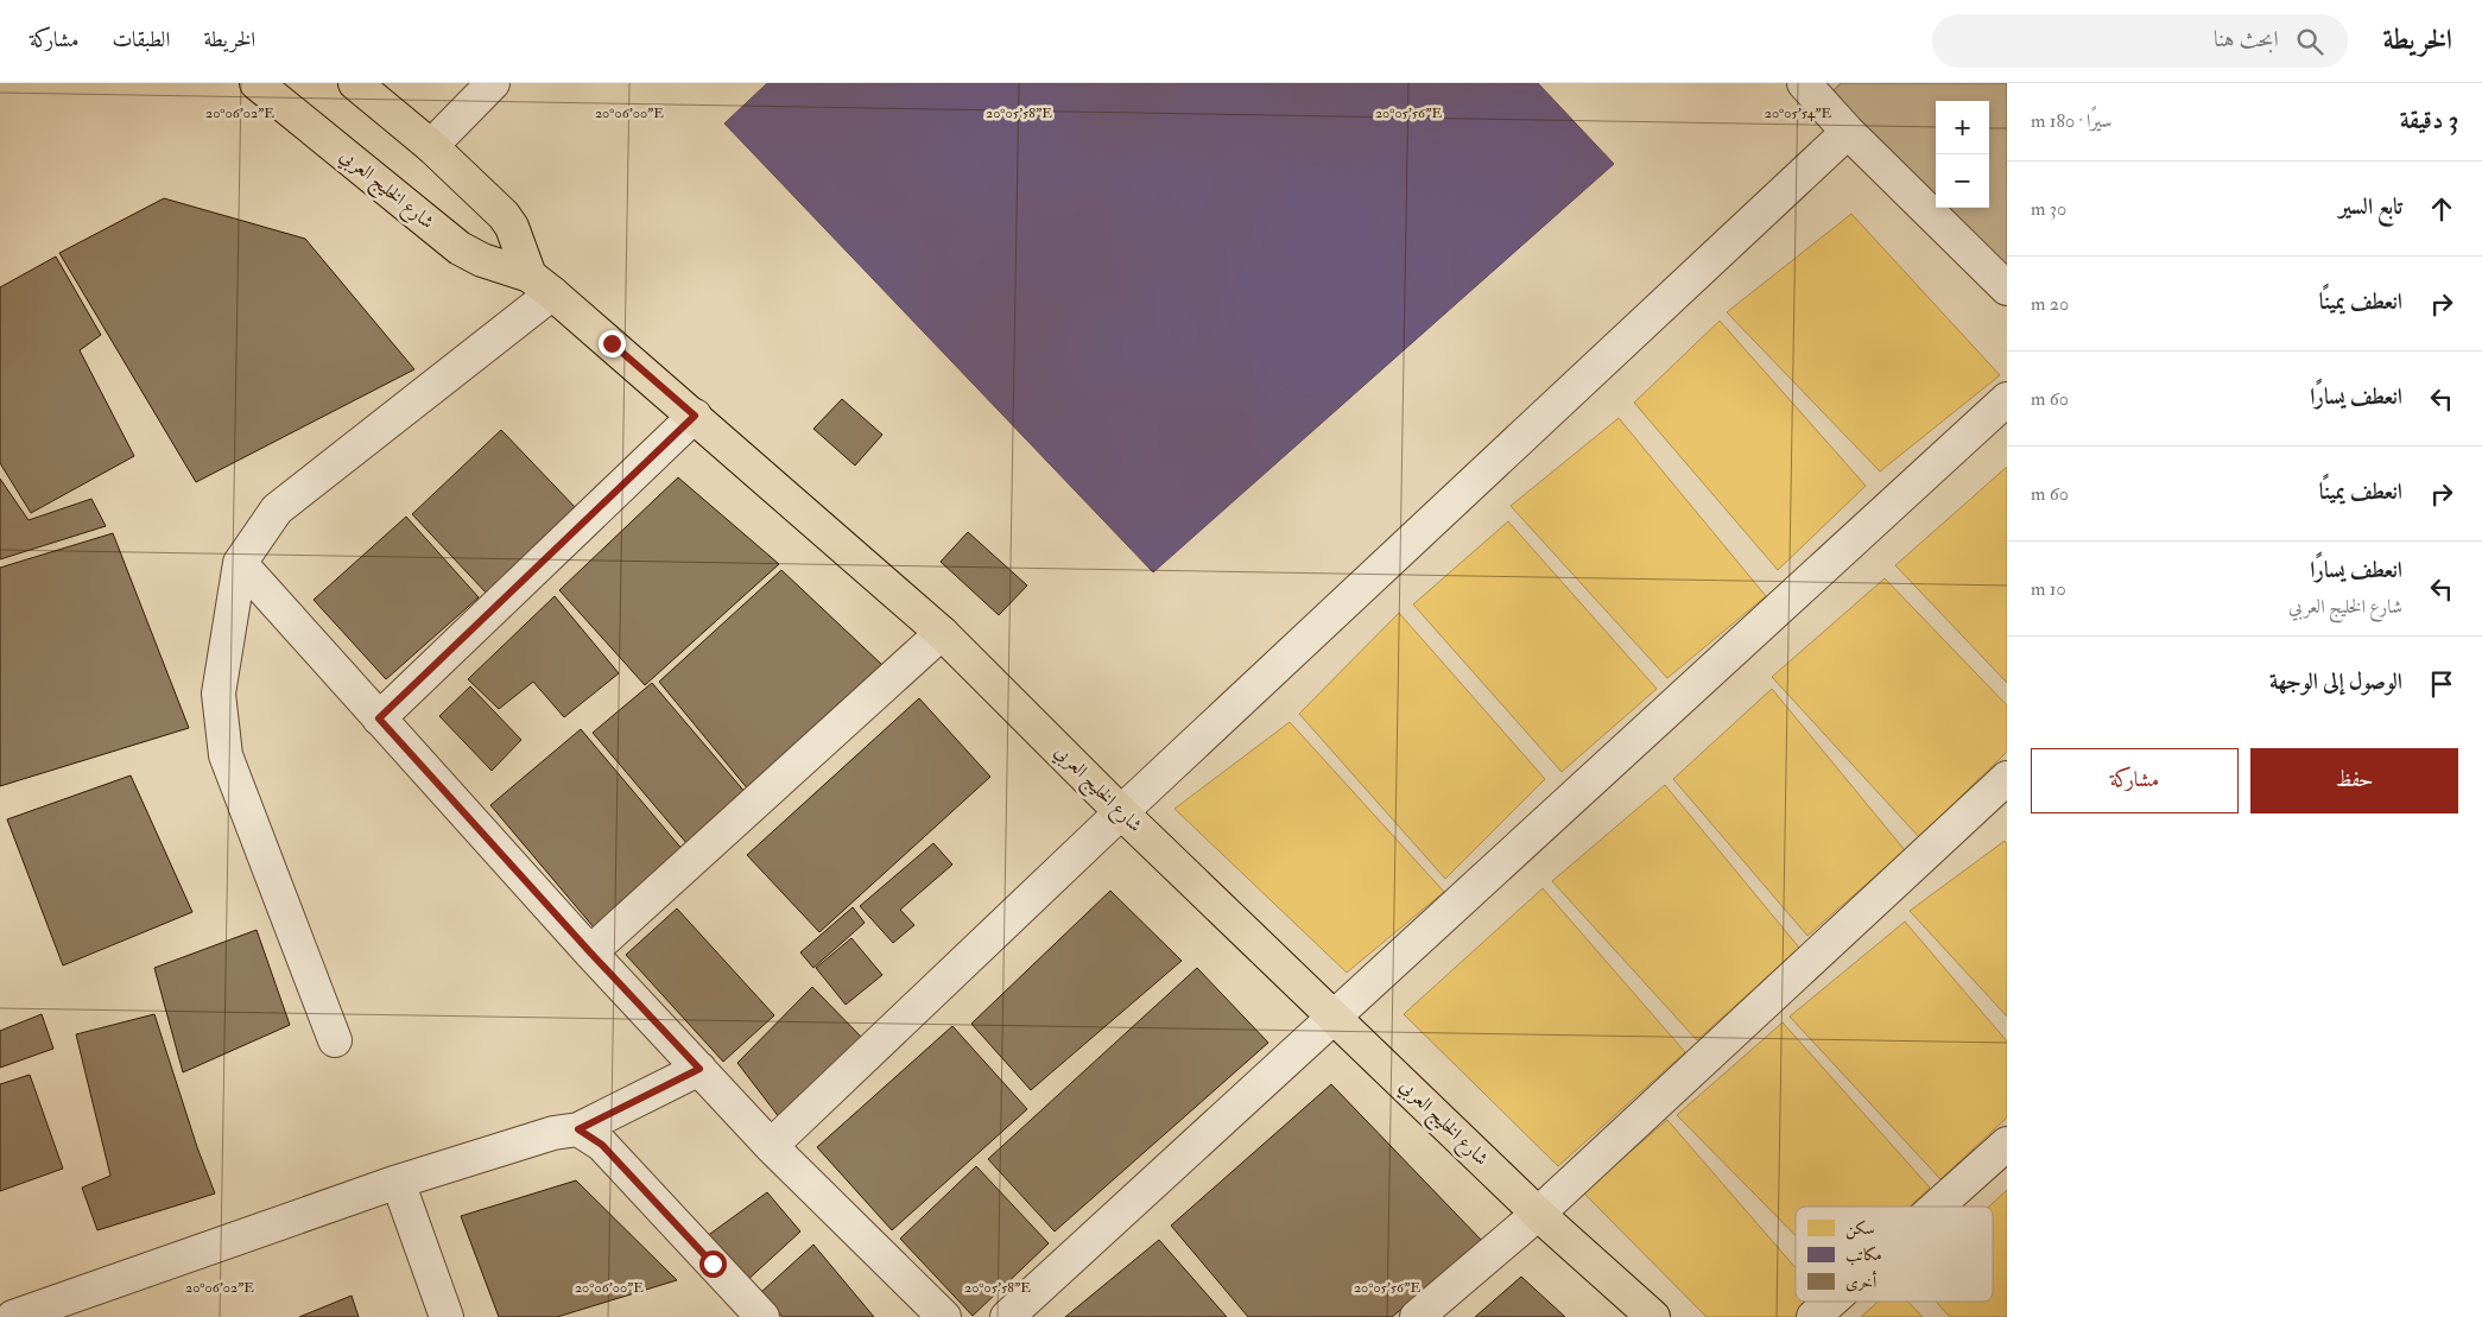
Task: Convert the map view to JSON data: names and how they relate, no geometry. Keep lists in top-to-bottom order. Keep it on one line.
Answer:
{"streets":{"main road":["شارع الخليج العربي"]},"legend":["سكن","مكاتب","أخرى"],"page":{"header":"الخريطة","search":"ابحث هنا","nav":["الخريطة","الطبقات","مشاركة"],"heading":["3 دقيقة","سيرًا · 180 m"],"map_buttons":["+","−"],"list":[["تابع السير","30 m"],["انعطف يمينًا","20 m"],["انعطف يسارًا","60 m"],["انعطف يمينًا","60 m"],["انعطف يسارًا","شارع الخليج العربي","10 m"],"الوصول إلى الوجهة"],"buttons":["حفظ","مشاركة"]},"coordinates":["20°06'02\"E","20°06'00\"E","20°05'58\"E","20°05'56\"E","20°05'54\"E"]}
